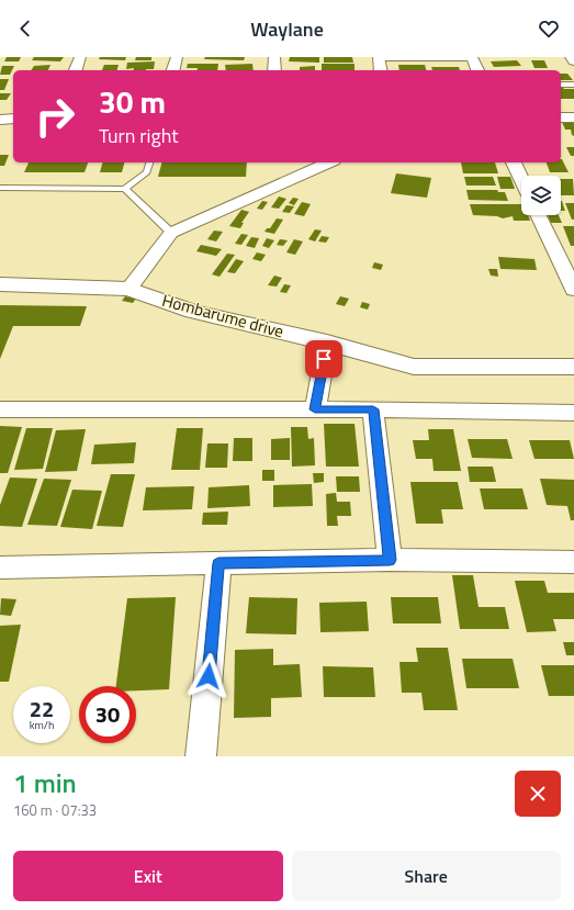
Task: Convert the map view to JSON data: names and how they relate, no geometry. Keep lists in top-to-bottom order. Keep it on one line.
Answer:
{"streets":{"street":["Hombarume drive"]},"page":{"header":"Waylane","turn":["30 m","Turn right"],"speed":"22 km/h","limit":"30","heading":["1 min","160 m · 07:33"],"buttons":["Exit","Share"]}}
